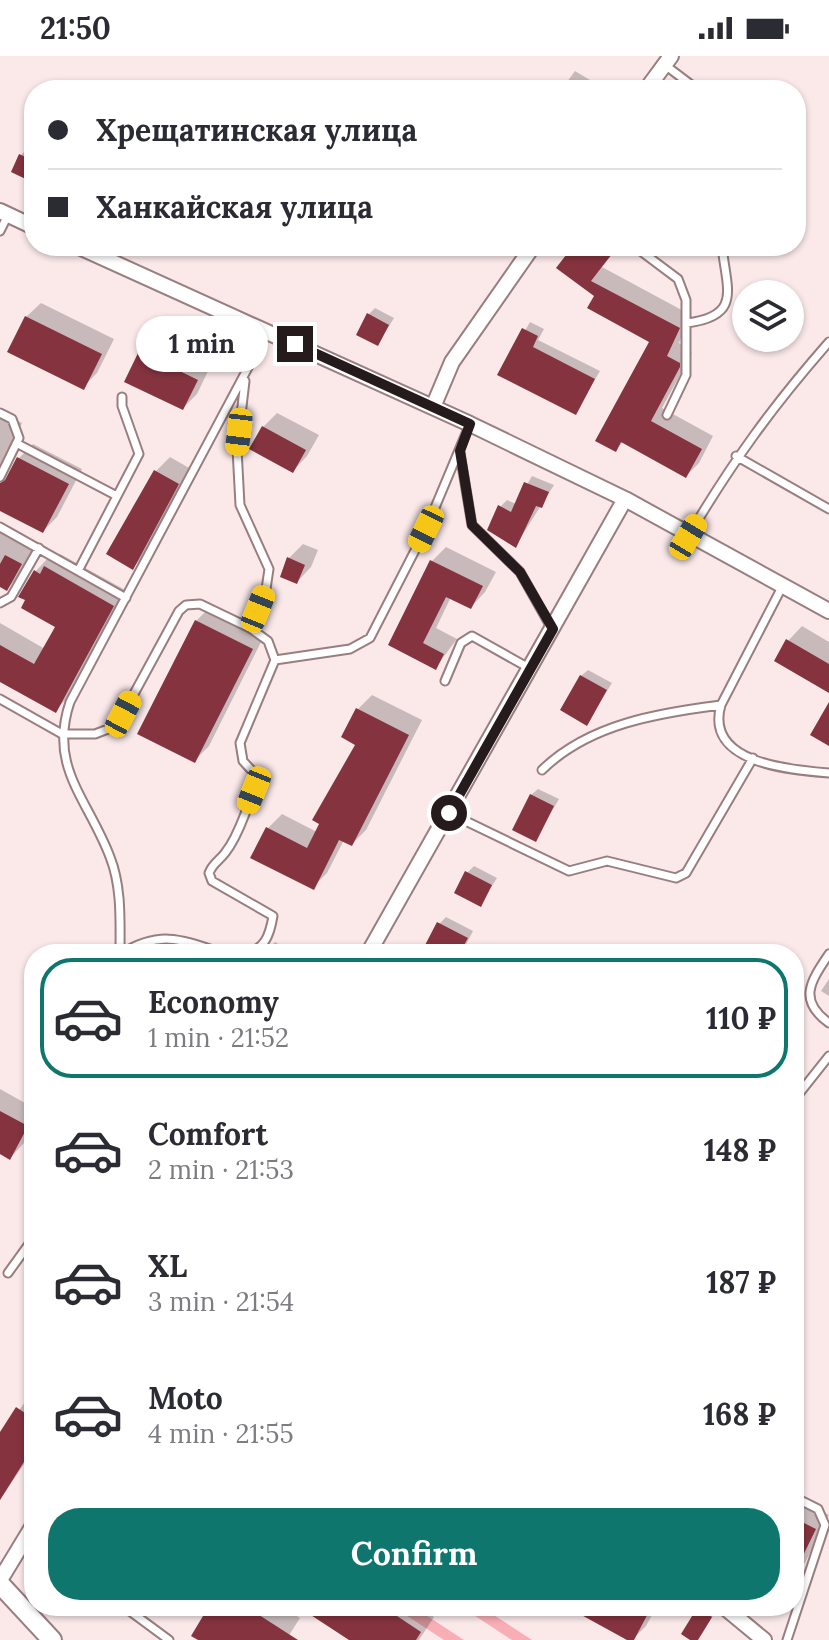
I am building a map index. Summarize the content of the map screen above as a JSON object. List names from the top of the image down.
{
  "page": {
    "status": "21:50",
    "banner": ["Хрещатинская улица", "Ханкайская улица"],
    "bubble": "1 min",
    "list": [
      {
        "name": "Economy",
        "note": "1 min · 21:52",
        "value": "110 ₽"
      },
      {
        "name": "Comfort",
        "note": "2 min · 21:53",
        "value": "148 ₽"
      },
      {
        "name": "XL",
        "note": "3 min · 21:54",
        "value": "187 ₽"
      },
      {
        "name": "Moto",
        "note": "4 min · 21:55",
        "value": "168 ₽"
      }
    ],
    "buttons": "Confirm"
  }
}
